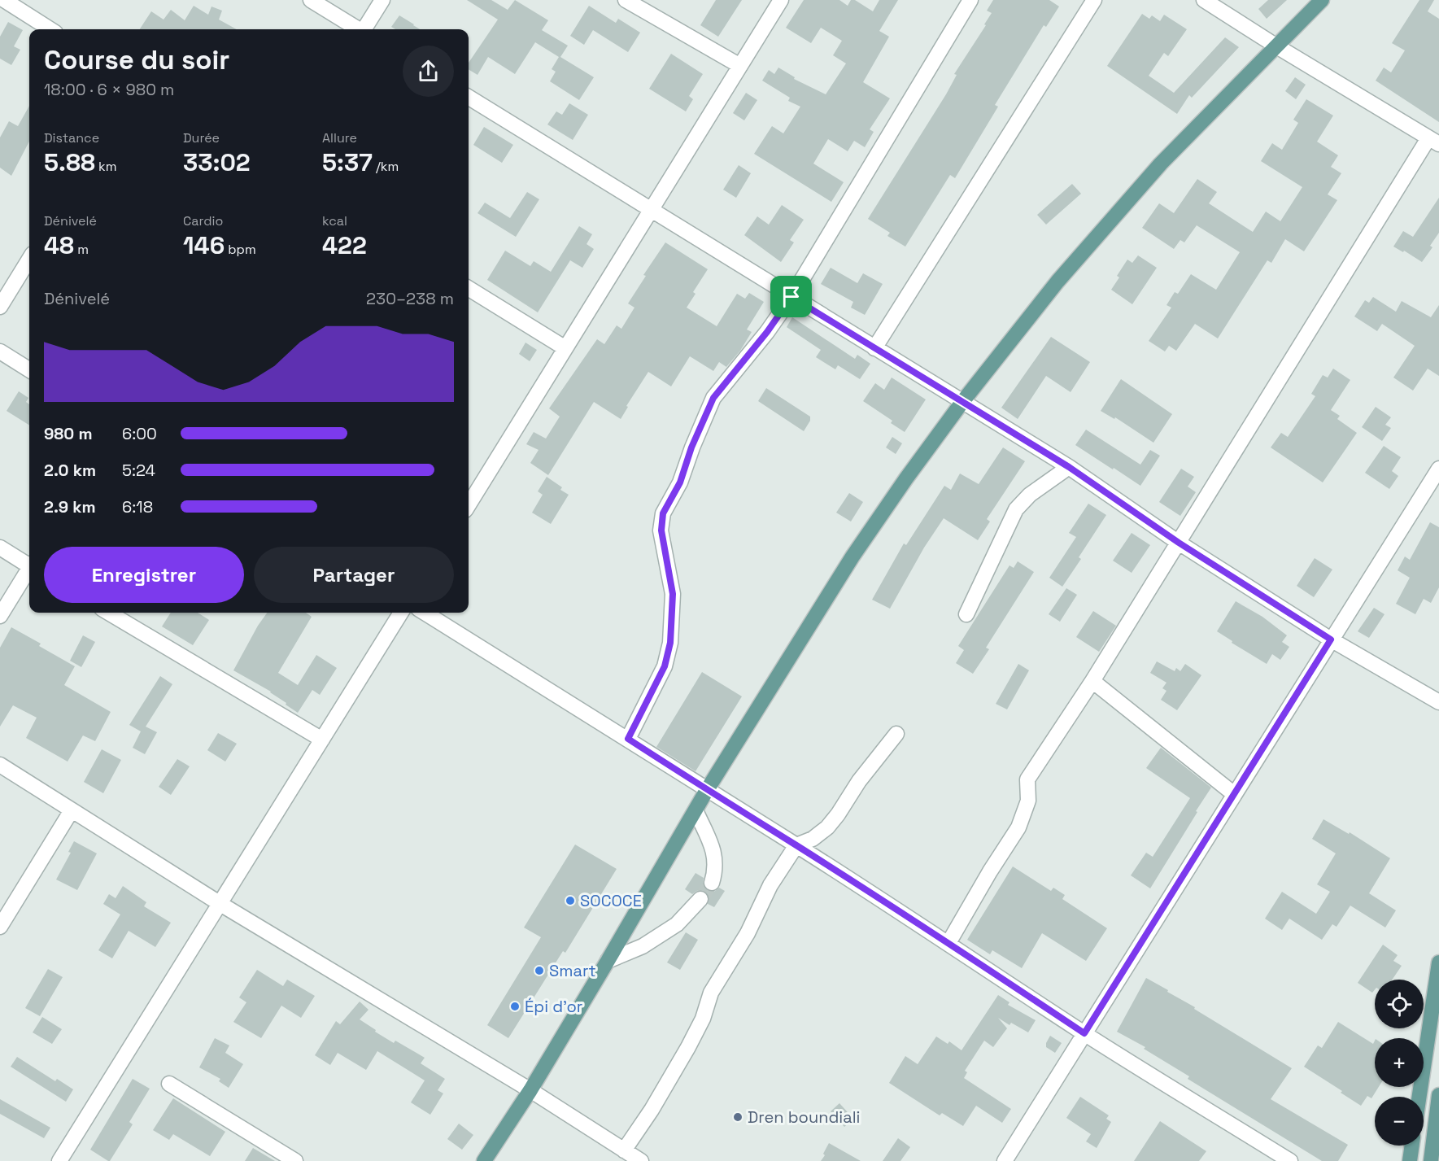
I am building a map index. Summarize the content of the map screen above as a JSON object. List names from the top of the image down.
{
  "places": [
    "SOCOCE",
    "Smart",
    "Épi d'or",
    "Dren boundiali"
  ],
  "page": {
    "heading": ["Course du soir", "18:00 · 6 × 980 m"],
    "stats": [
      ["Distance", "5.88 km"],
      ["Durée", "33:02"],
      ["Allure", "5:37 /km"],
      ["Dénivelé", "48 m"],
      ["Cardio", "146 bpm"],
      ["kcal", "422"]
    ],
    "chart": ["Dénivelé", "230–238 m"],
    "list": [
      {
        "name": "980 m",
        "note": "6:00"
      },
      {
        "name": "2.0 km",
        "note": "5:24"
      },
      {
        "name": "2.9 km",
        "note": "6:18"
      }
    ],
    "buttons": ["Enregistrer", "Partager"],
    "map_buttons": ["+", "−"]
  }
}
